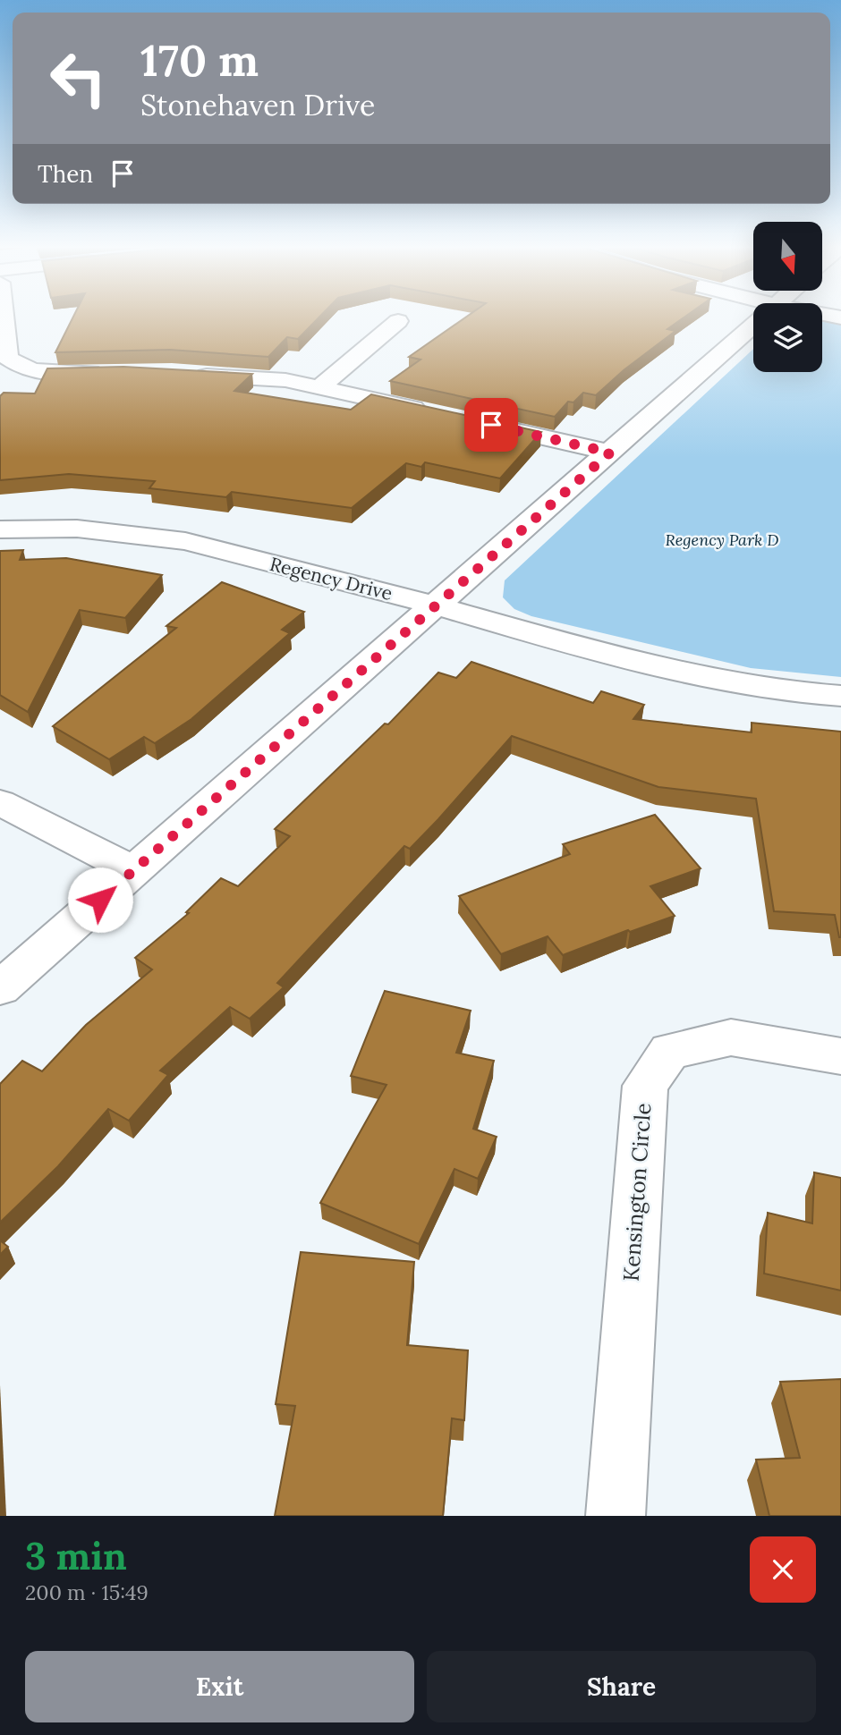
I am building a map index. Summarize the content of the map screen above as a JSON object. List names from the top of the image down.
{
  "streets": {
    "street": ["Regency Drive", "Kensington Circle"]
  },
  "parks": ["Regency Park D"],
  "north": "bottom",
  "page": {
    "turn": ["170 m", "Stonehaven Drive"],
    "then": "Then",
    "heading": ["3 min", "200 m · 15:49"],
    "buttons": ["Exit", "Share"]
  }
}
